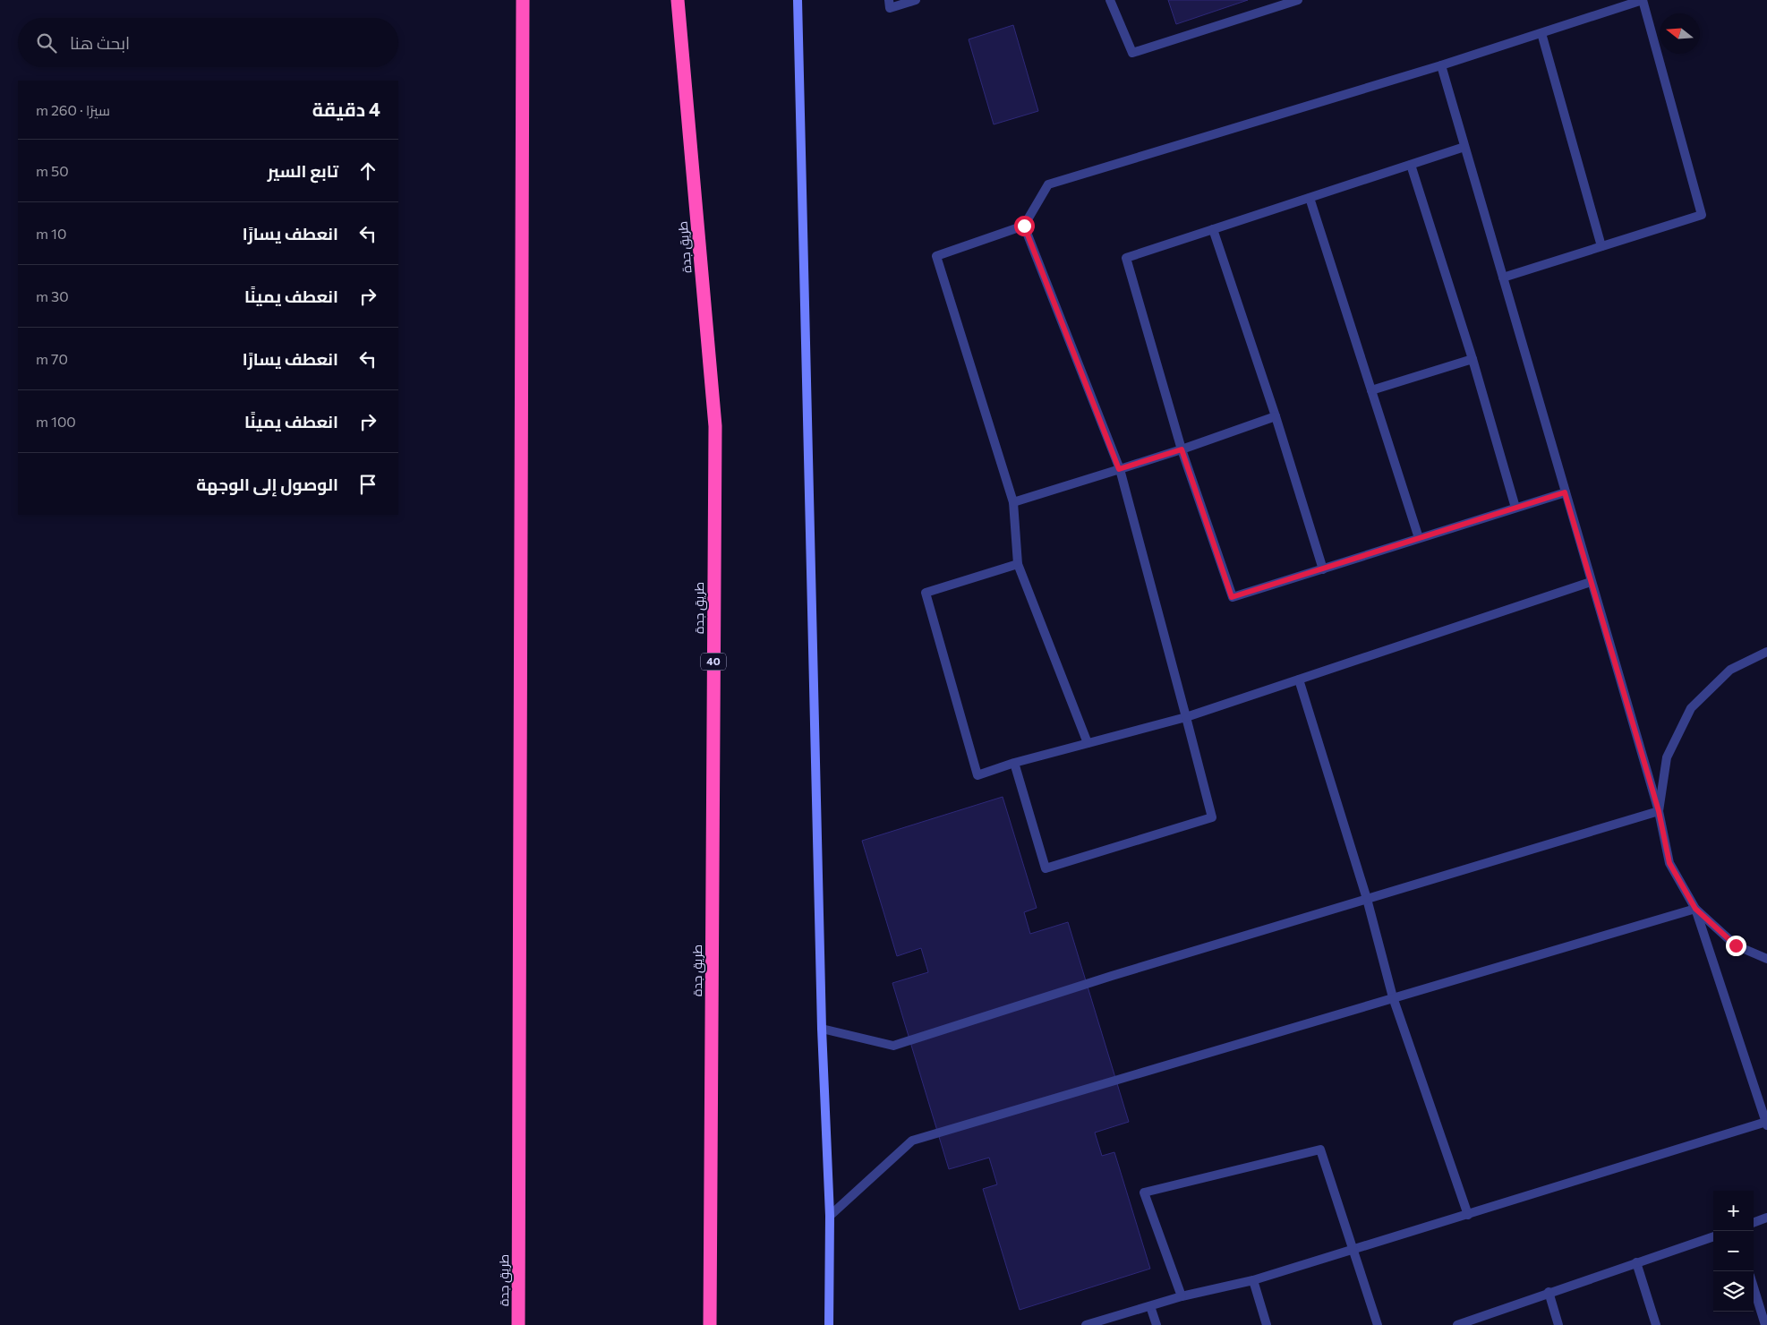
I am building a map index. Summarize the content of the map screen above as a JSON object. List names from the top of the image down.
{
  "streets": {
    "highway": ["طريق جدة", "40"]
  },
  "north": "left",
  "page": {
    "search": "ابحث هنا",
    "heading": ["4 دقيقة", "سيرًا · 260 m"],
    "list": [
      ["تابع السير", "50 m"],
      ["انعطف يسارًا", "10 m"],
      ["انعطف يمينًا", "30 m"],
      ["انعطف يسارًا", "70 m"],
      ["انعطف يمينًا", "100 m"],
      "الوصول إلى الوجهة"
    ],
    "map_buttons": ["+", "−"]
  }
}
